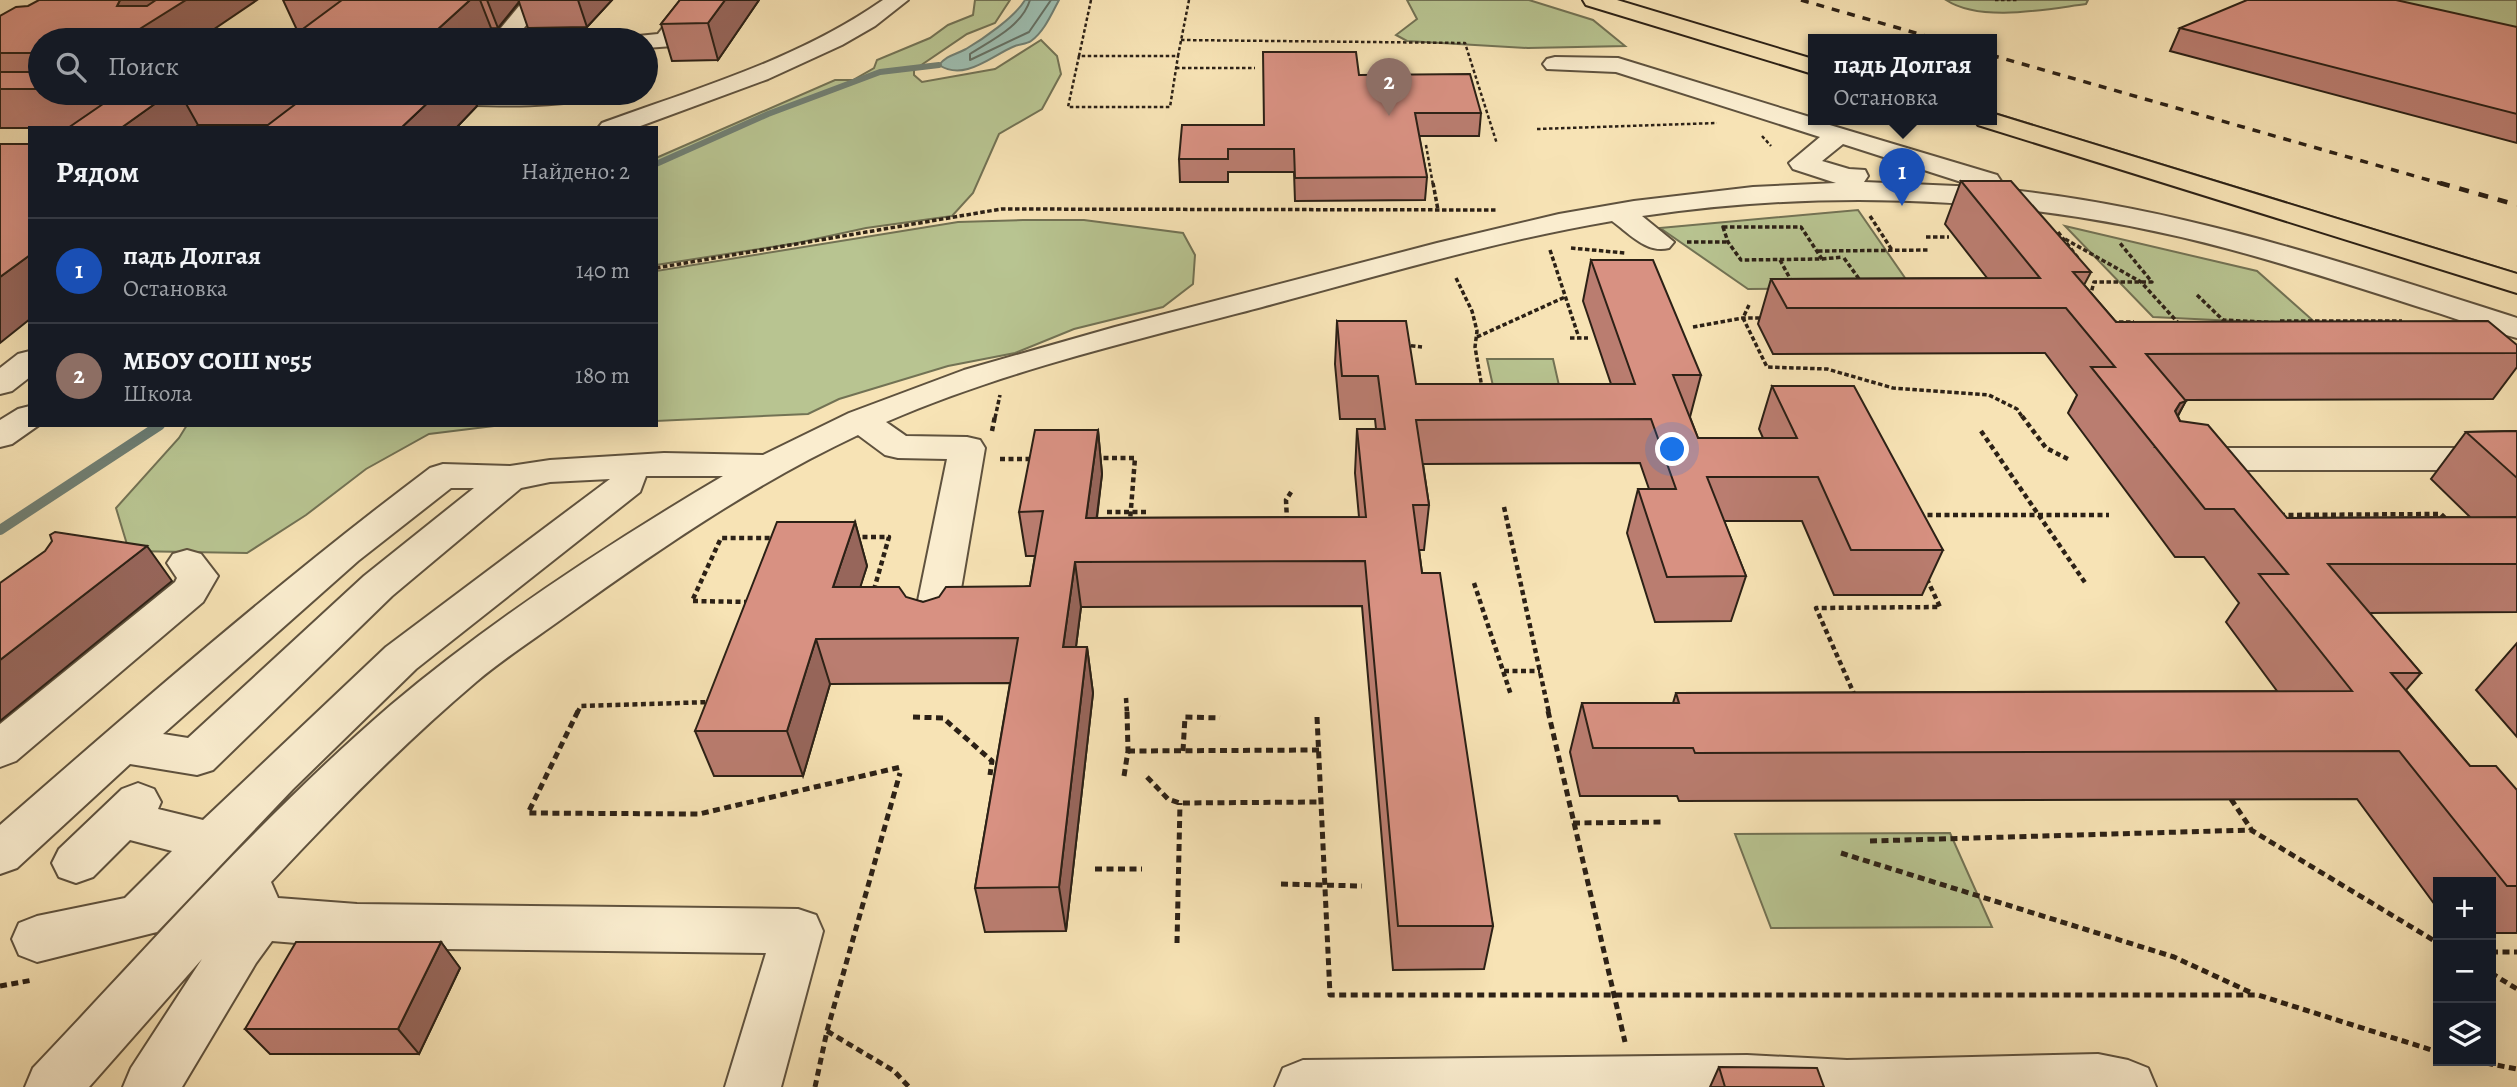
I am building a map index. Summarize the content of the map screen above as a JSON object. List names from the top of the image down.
{
  "page": {
    "search": "Поиск",
    "popup": ["падь Долгая", "Остановка"],
    "pins": ["2", "1"],
    "heading": ["Рядом", "Найдено: 2"],
    "list": [
      {
        "mark": "1",
        "name": "падь Долгая",
        "note": "Остановка",
        "value": "140 m"
      },
      {
        "mark": "2",
        "name": "МБОУ СОШ №55",
        "note": "Школа",
        "value": "180 m"
      }
    ],
    "map_buttons": ["+", "−"]
  }
}
